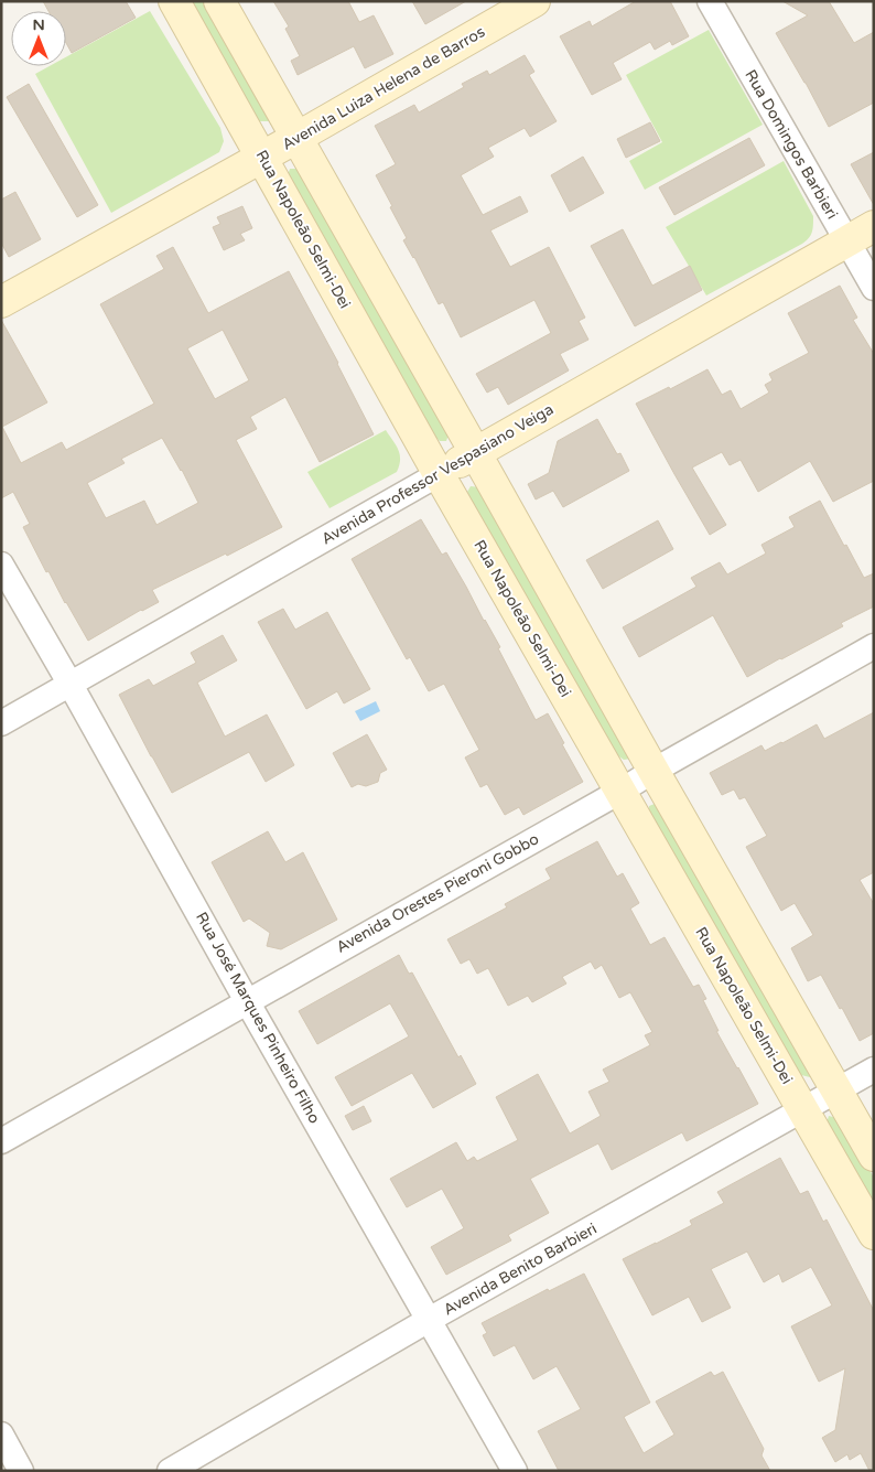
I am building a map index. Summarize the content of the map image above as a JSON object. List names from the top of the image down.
{
  "streets": {
    "main road": ["Avenida Luiza Helena de Barros", "Rua Napoleão Selmi-Dei", "Avenida Professor Vespasiano Veiga"],
    "street": [
      "Rua Domingos Barbieri",
      "Avenida Orestes Pieroni Gobbo",
      "Rua José Marques Pinheiro Filho",
      "Avenida Benito Barbieri"
    ]
  },
  "crossings": [
    ["Avenida Luiza Helena de Barros", "Rua Napoleão Selmi-Dei"],
    ["Rua Domingos Barbieri", "Avenida Professor Vespasiano Veiga"],
    ["Rua Napoleão Selmi-Dei", "Avenida Professor Vespasiano Veiga"],
    ["Rua Napoleão Selmi-Dei", "Avenida Orestes Pieroni Gobbo"],
    ["Rua Napoleão Selmi-Dei", "Avenida Benito Barbieri"],
    ["Avenida Professor Vespasiano Veiga", "Rua José Marques Pinheiro Filho"],
    ["Avenida Orestes Pieroni Gobbo", "Rua José Marques Pinheiro Filho"],
    ["Rua José Marques Pinheiro Filho", "Avenida Benito Barbieri"]
  ],
  "north": "top"
}
